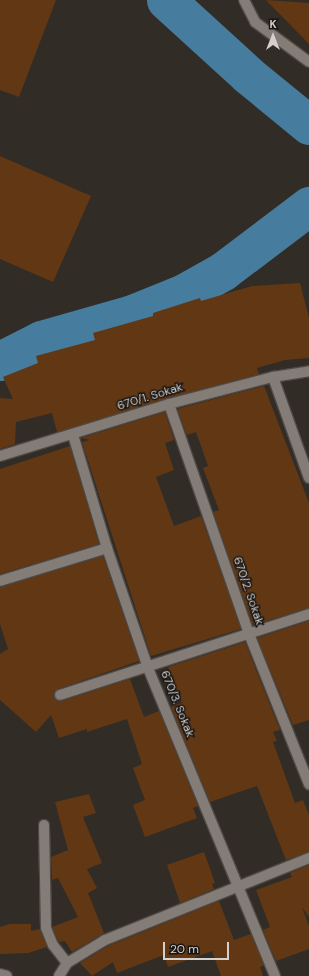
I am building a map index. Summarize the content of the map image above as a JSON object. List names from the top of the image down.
{
  "streets": {
    "street": ["670/1. Sokak", "670/2. Sokak", "670/3. Sokak"]
  },
  "crossings": [
    ["670/1. Sokak", "670/2. Sokak"],
    ["670/1. Sokak", "670/3. Sokak"]
  ],
  "scale_bar": "20 m",
  "north": "top"
}
